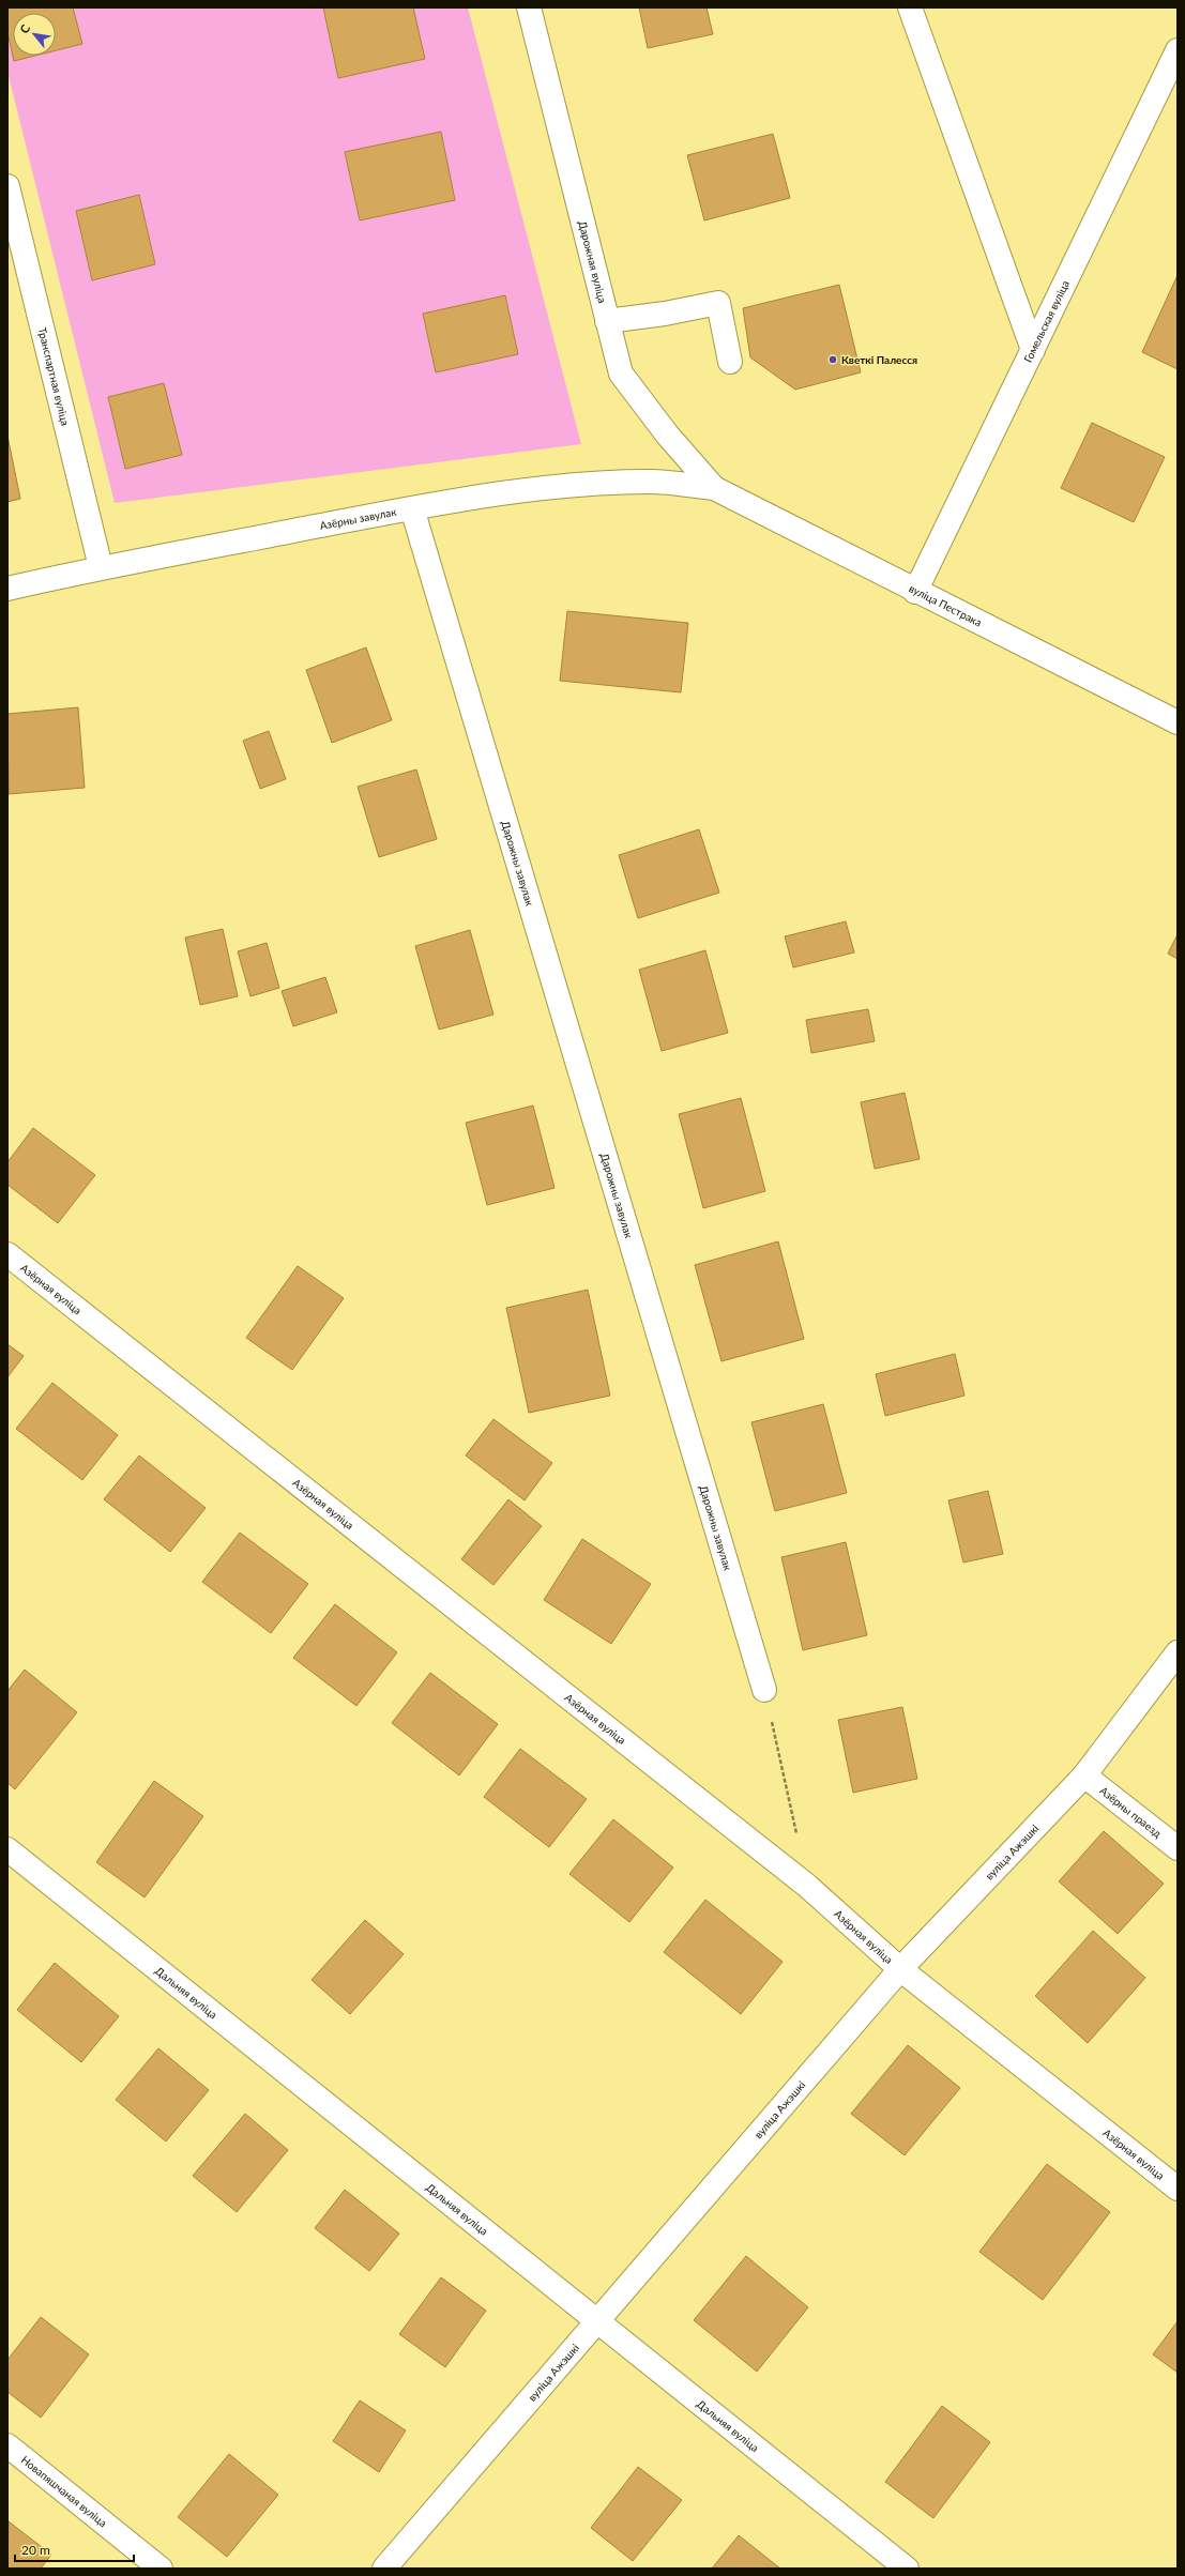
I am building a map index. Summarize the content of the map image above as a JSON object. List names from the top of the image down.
{
  "streets": {
    "street": [
      "Дарожная вуліца",
      "Гомельская вуліца",
      "Транспартная вуліца",
      "Азёрны завулак",
      "вуліца Пестрака",
      "Дарожны завулак",
      "Азёрная вуліца",
      "Азёрны праезд",
      "вуліца Ажэшкі",
      "Дальняя вуліца",
      "Новапяшчаная вуліца"
    ]
  },
  "crossings": [
    ["Дарожная вуліца", "Азёрны завулак"],
    ["Дарожная вуліца", "вуліца Пестрака"],
    ["Гомельская вуліца", "вуліца Пестрака"],
    ["Транспартная вуліца", "Азёрны завулак"],
    ["Азёрны завулак", "вуліца Пестрака"],
    ["Азёрны завулак", "Дарожны завулак"],
    ["Азёрная вуліца", "вуліца Ажэшкі"],
    ["Азёрны праезд", "вуліца Ажэшкі"],
    ["вуліца Ажэшкі", "Дальняя вуліца"]
  ],
  "places": ["Кветкі Палесся"],
  "scale_bar": "20 m",
  "north": "top left"
}
